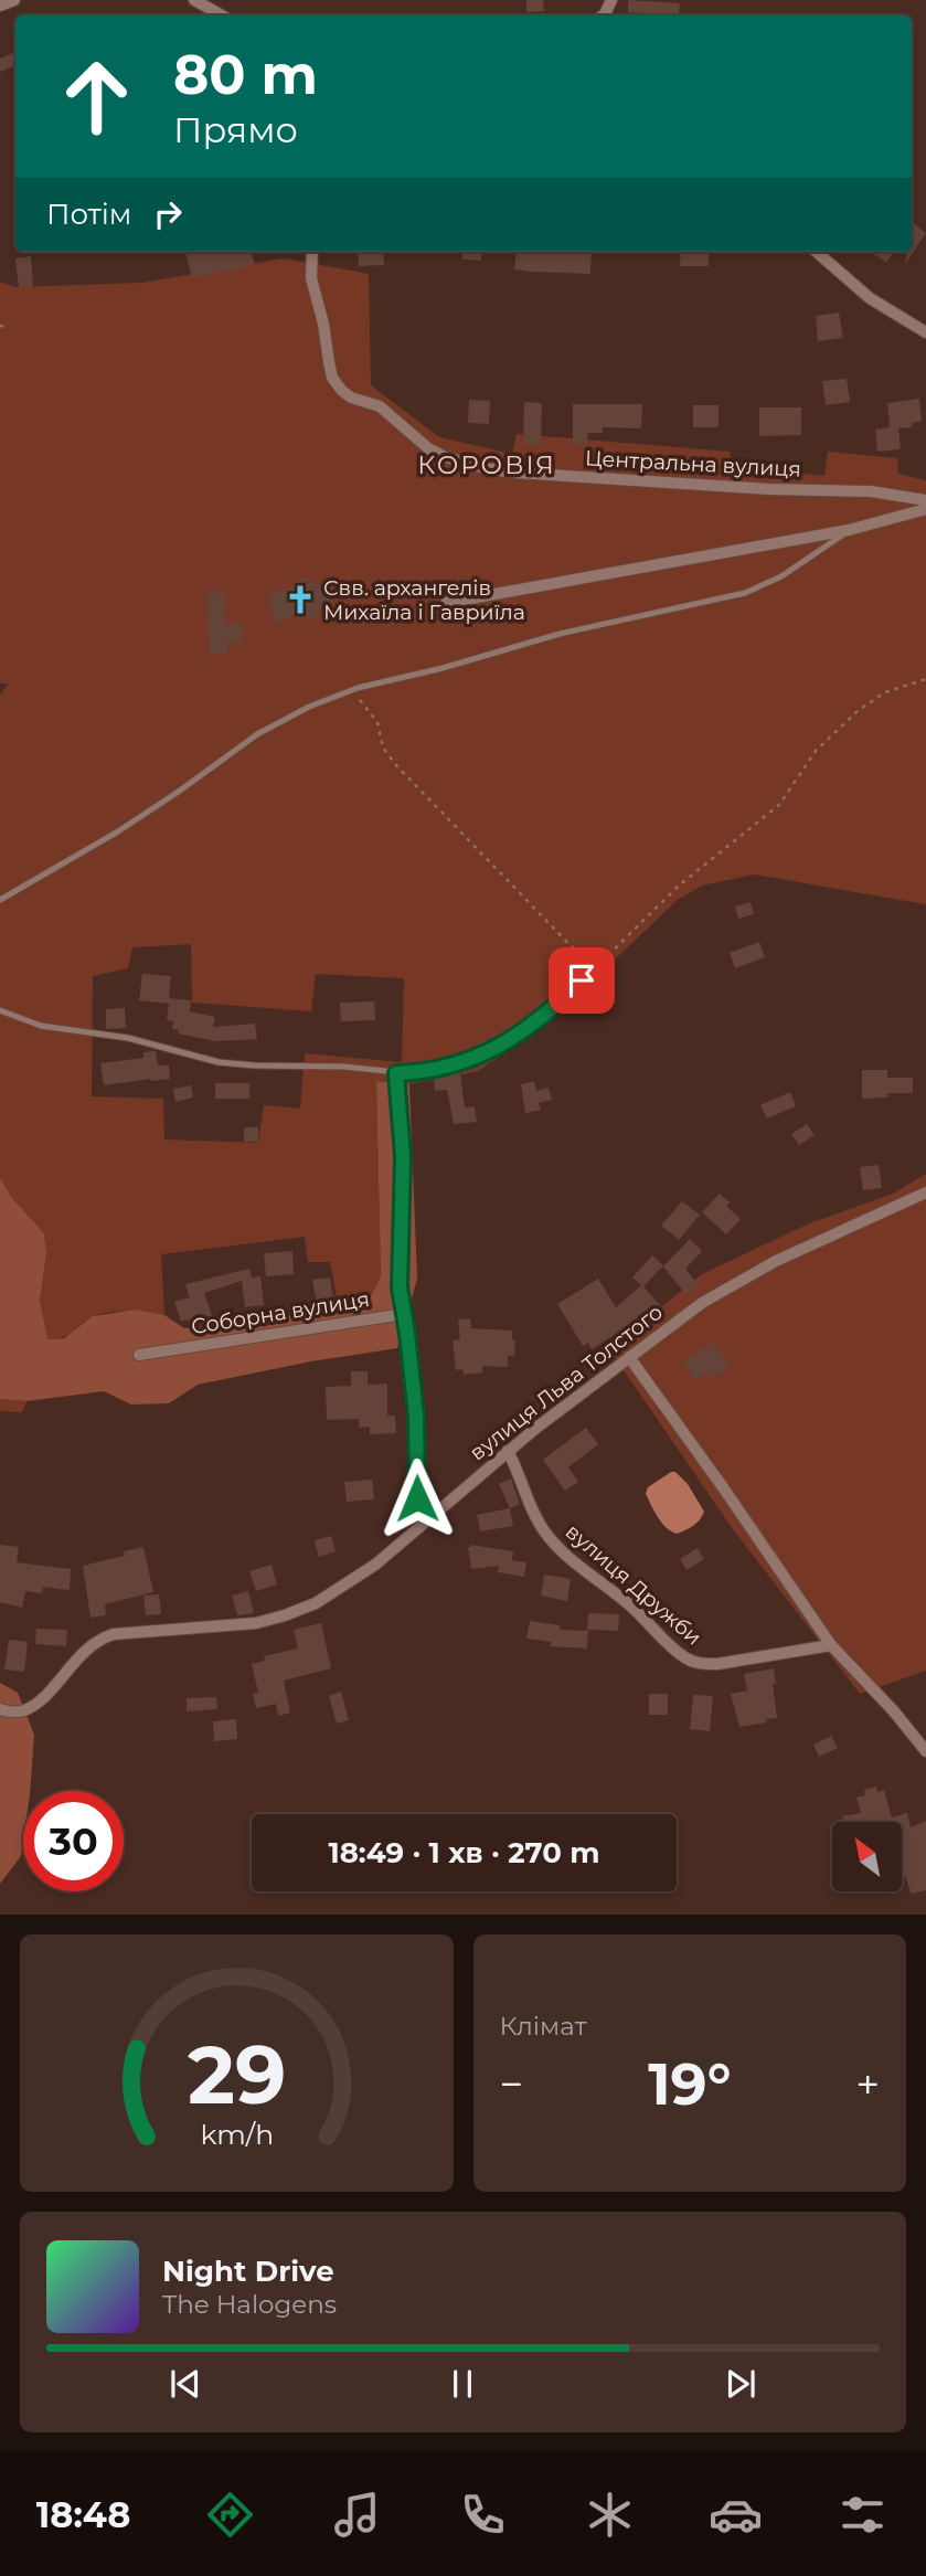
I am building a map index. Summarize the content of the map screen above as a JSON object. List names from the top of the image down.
{
  "streets": {
    "street": [
      "Центральна вулиця",
      "Соборна вулиця",
      "вулиця Льва Толстого",
      "вулиця Дружби"
    ]
  },
  "crossings": [
    ["вулиця Льва Толстого", "вулиця Дружби"]
  ],
  "districts": ["КОРОВІЯ"],
  "places": {
    "church": ["Свв. архангелів Михаїла і Гавриїла"]
  },
  "north": "top left",
  "page": {
    "turn": ["80 m", "Прямо"],
    "then": "Потім",
    "limit": "30",
    "trip": "18:49 · 1 хв · 270 m",
    "tile": "Клімат",
    "heat": ["−", "19°", "+"],
    "song": ["Night Drive", "The Halogens"],
    "tabs": "18:48",
    "gauge": ["29", "km/h"]
  }
}
